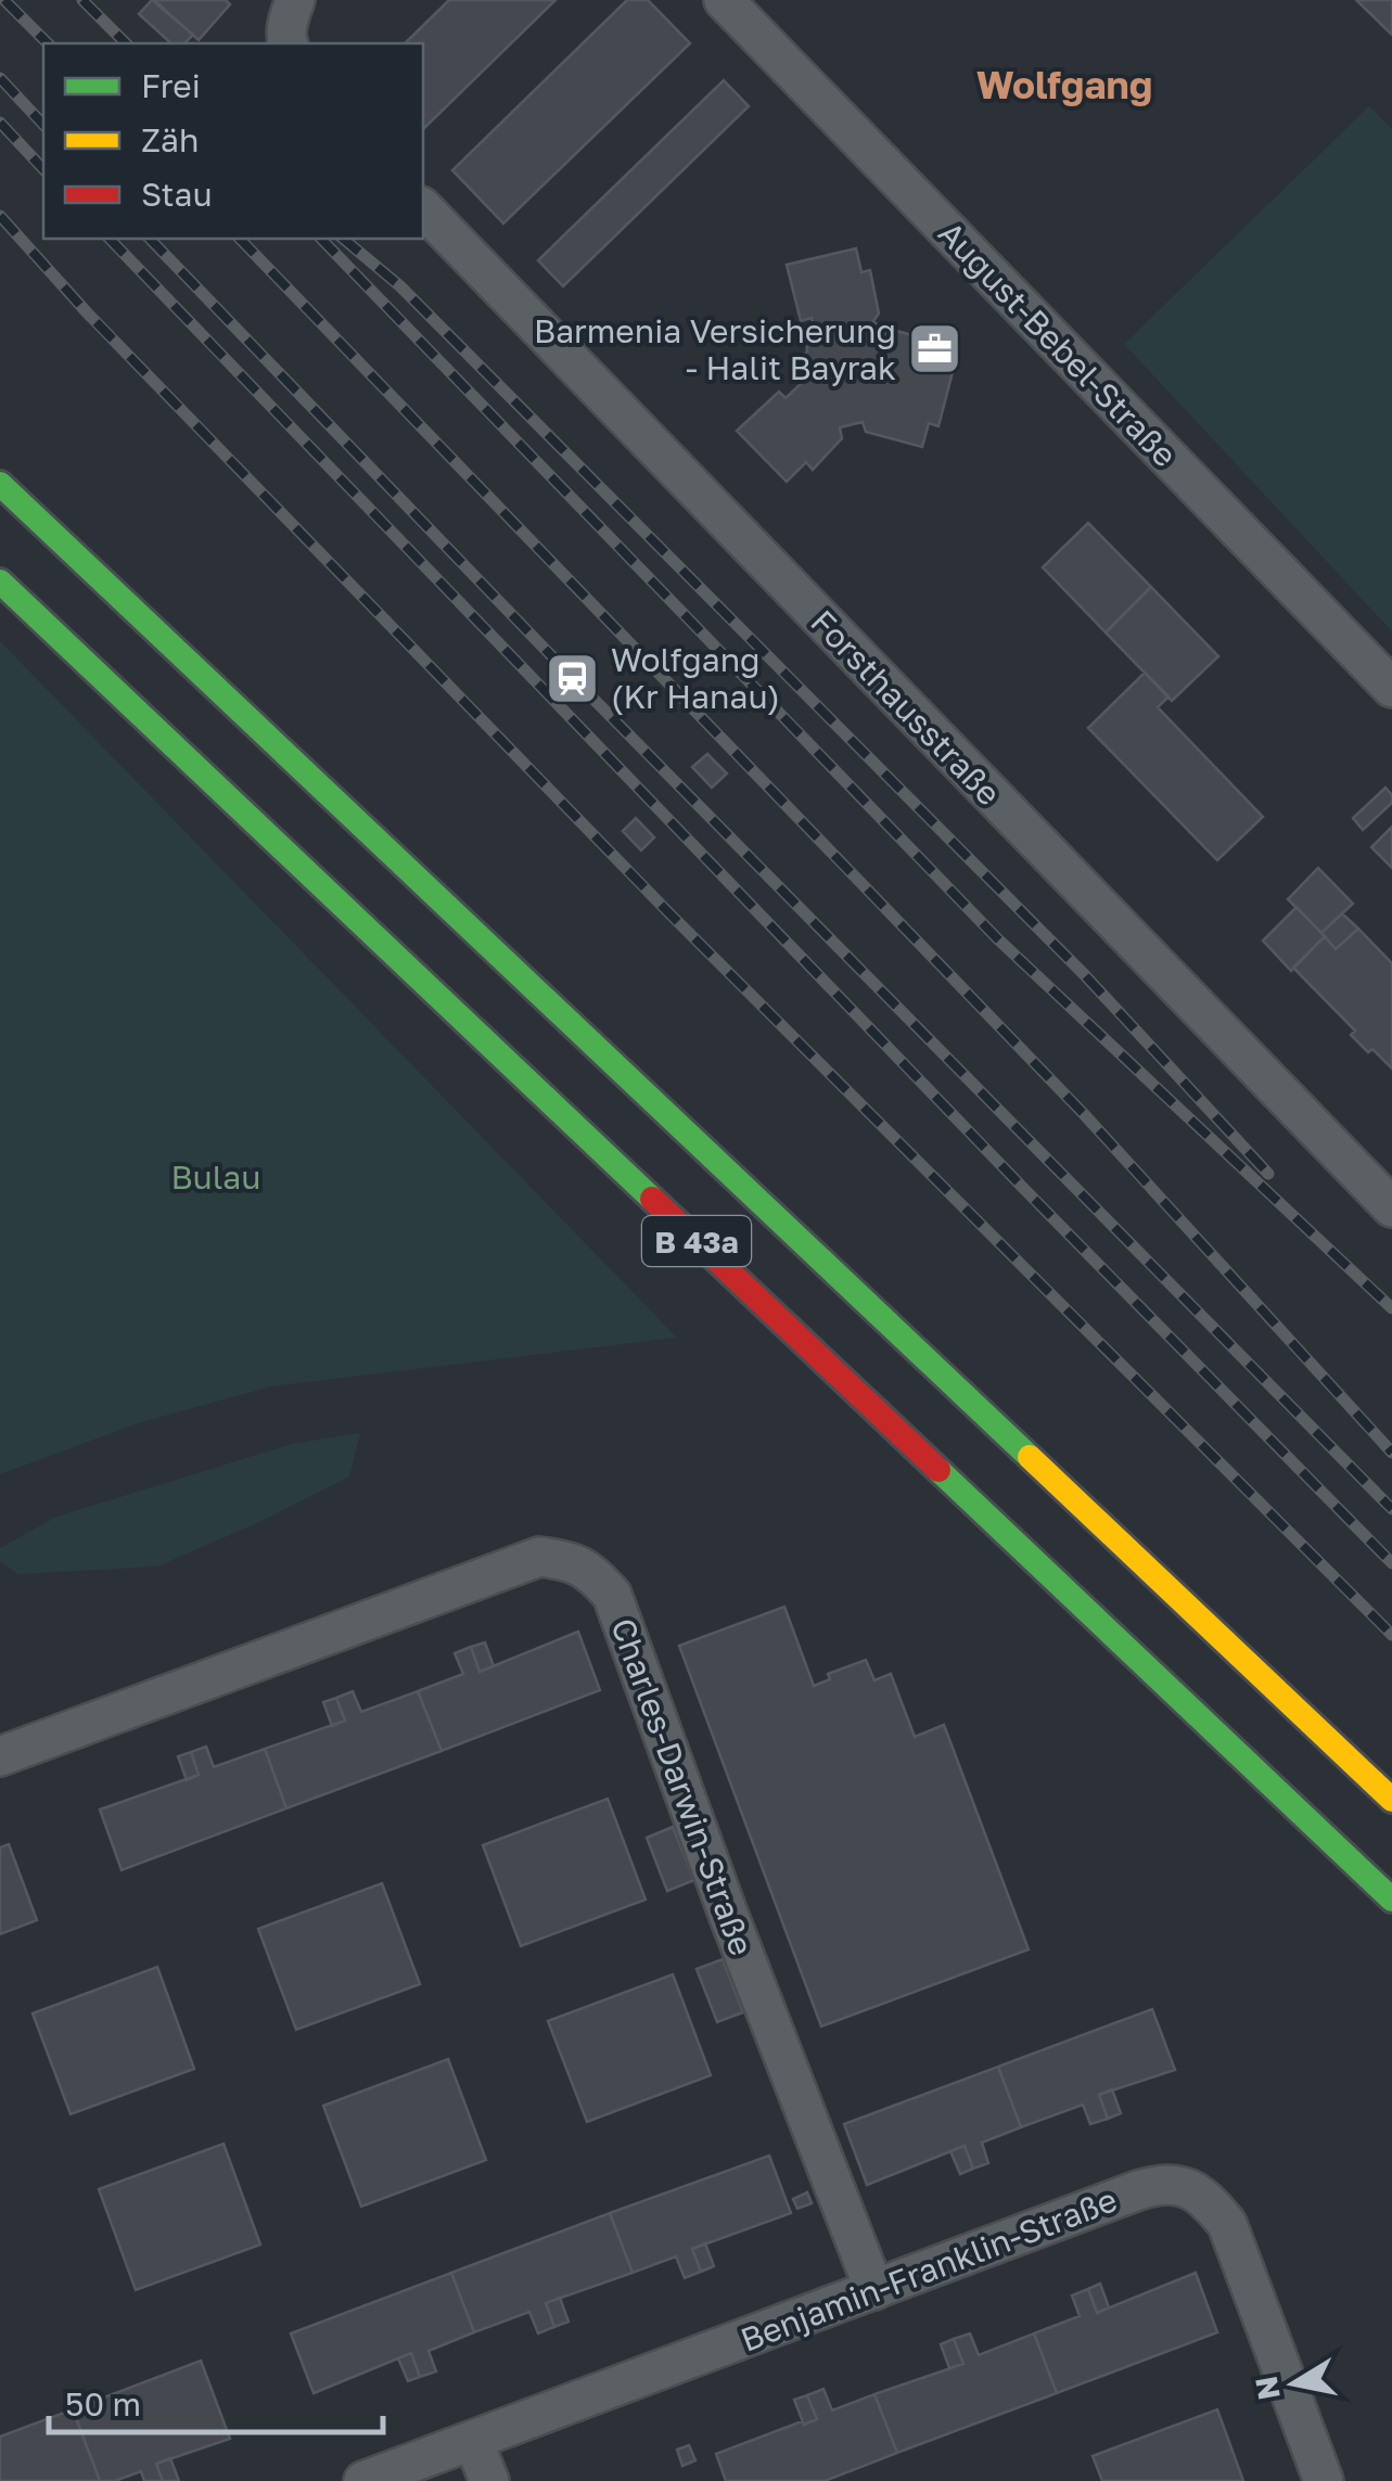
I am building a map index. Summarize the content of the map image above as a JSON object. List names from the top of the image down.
{
  "streets": {
    "highway": ["B 43a"],
    "street": [
      "August-Bebel-Straße",
      "Forsthausstraße",
      "Charles-Darwin-Straße",
      "Benjamin-Franklin-Straße"
    ]
  },
  "crossings": [
    ["Charles-Darwin-Straße", "Benjamin-Franklin-Straße"]
  ],
  "districts": ["Wolfgang"],
  "parks": ["Bulau"],
  "places": {
    "office": ["Barmenia Versicherung - Halit Bayrak"],
    "station": ["Wolfgang (Kr Hanau)"]
  },
  "legend": ["Frei", "Zäh", "Stau"],
  "scale_bar": "50 m",
  "north": "left"
}
